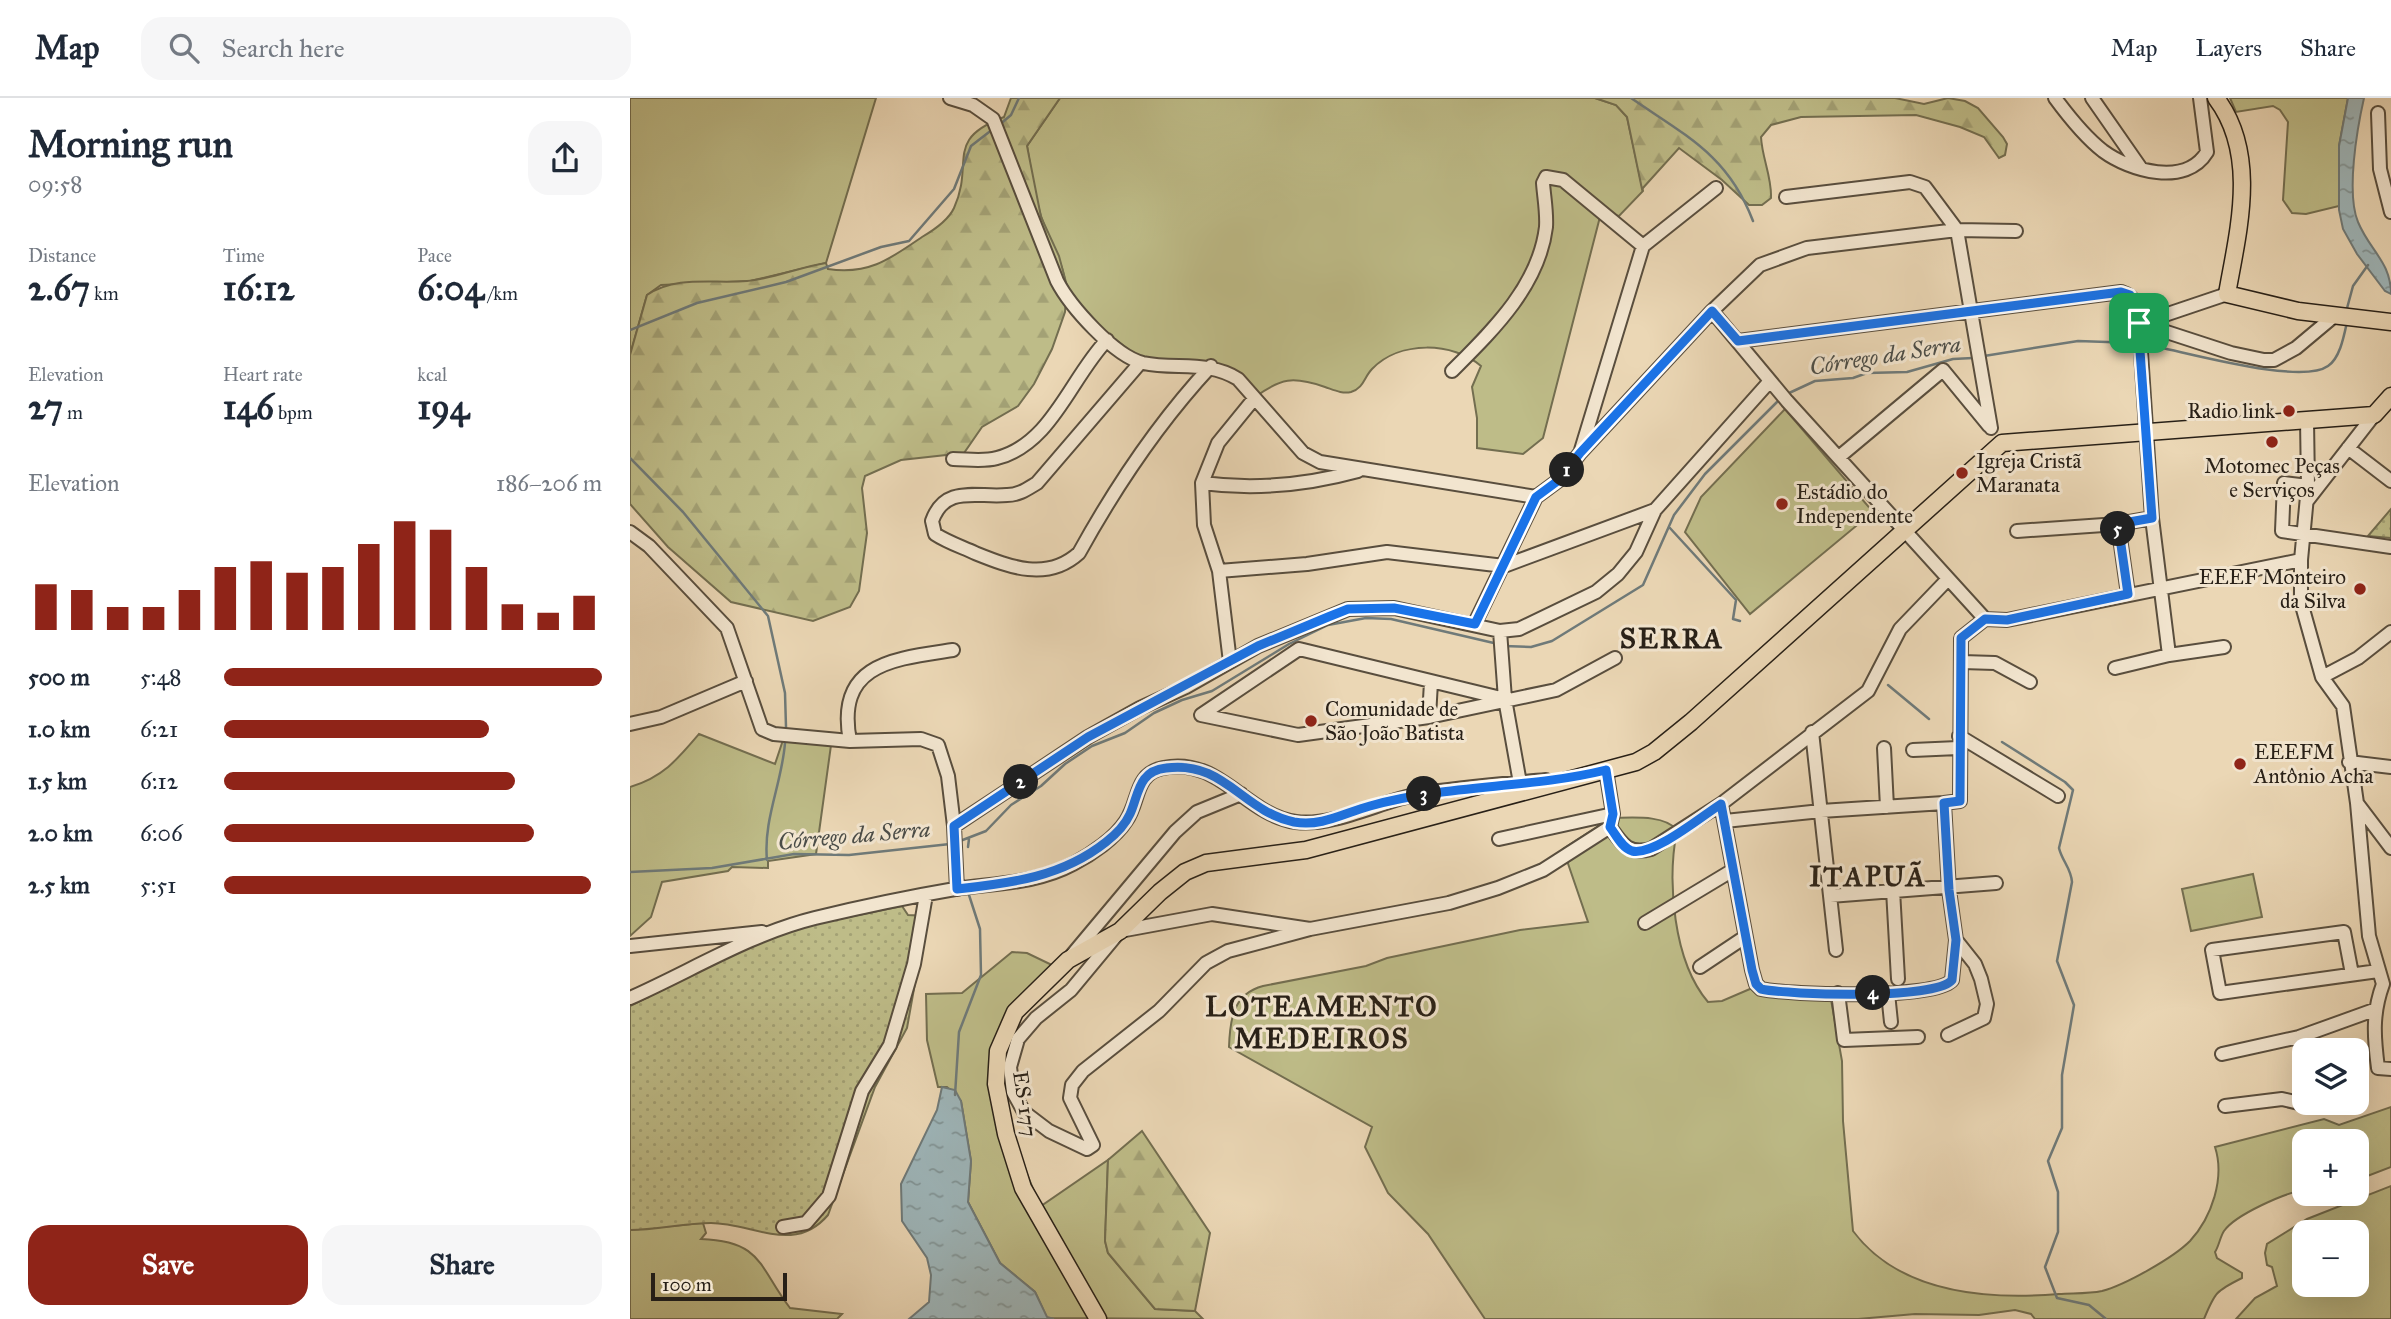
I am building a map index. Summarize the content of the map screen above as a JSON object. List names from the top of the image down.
{
  "streets": {
    "main road": ["ES-177"]
  },
  "districts": ["SERRA", "ITAPUÃ", "LOTEAMENTO MEDEIROS"],
  "water": ["Córrego da Serra"],
  "places": [
    "Radio link",
    "Motomec Peças e Serviços",
    "Igreja Cristã Maranata",
    "Estádio do Independente",
    "EEEF Monteiro da Silva",
    "Comunidade de São João Batista",
    "EEEFM Antônio Acha"
  ],
  "scale_bar": "100 m",
  "page": {
    "header": "Map",
    "search": "Search here",
    "nav": ["Map", "Layers", "Share"],
    "heading": ["Morning run", "09:58"],
    "stats": [
      ["Distance", "2.67 km"],
      ["Time", "16:12"],
      ["Pace", "6:04 /km"],
      ["Elevation", "27 m"],
      ["Heart rate", "146 bpm"],
      ["kcal", "194"]
    ],
    "pins": [
      "1",
      "5",
      "2",
      "3",
      "4"
    ],
    "chart": ["Elevation", "186–206 m"],
    "list": [
      {
        "name": "500 m",
        "note": "5:48"
      },
      {
        "name": "1.0 km",
        "note": "6:21"
      },
      {
        "name": "1.5 km",
        "note": "6:12"
      },
      {
        "name": "2.0 km",
        "note": "6:06"
      },
      {
        "name": "2.5 km",
        "note": "5:51"
      }
    ],
    "map_buttons": ["+", "−"],
    "buttons": ["Save", "Share"],
    "scale": "100 m"
  }
}
